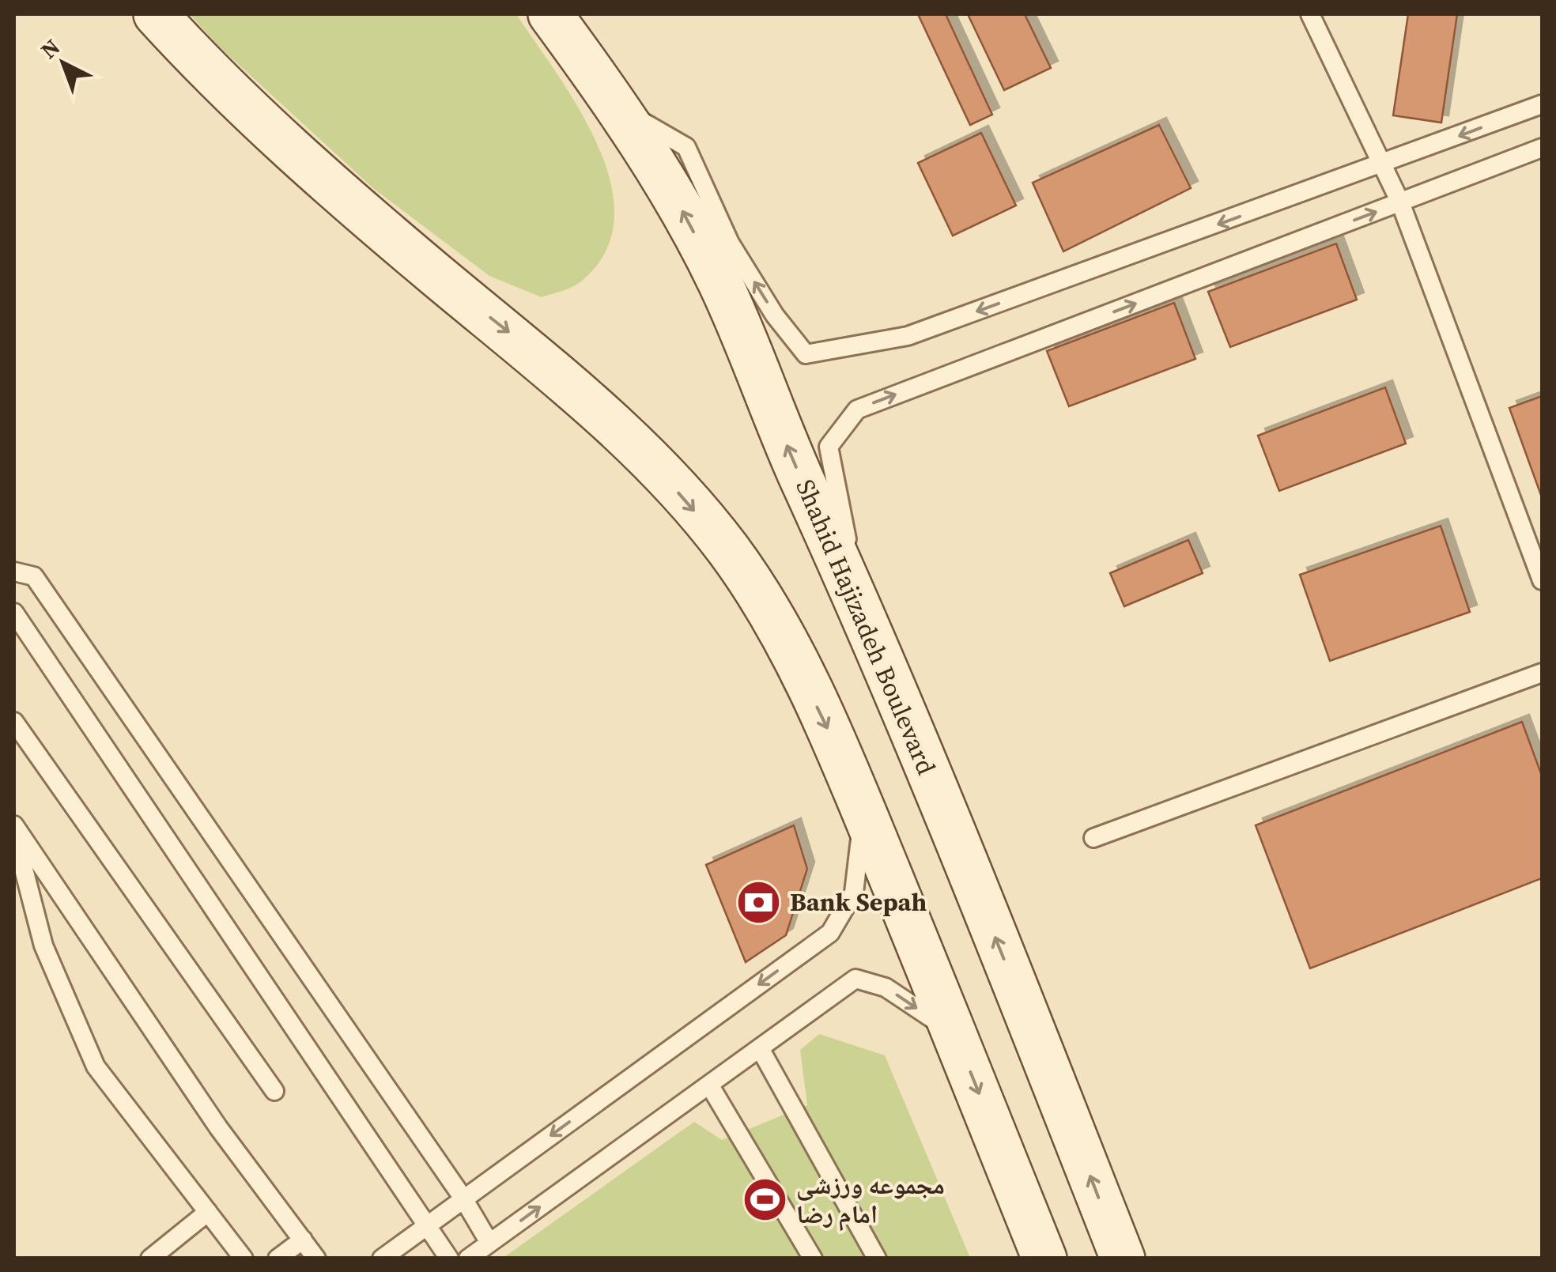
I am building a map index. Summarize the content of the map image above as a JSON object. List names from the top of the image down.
{
  "streets": {
    "main road": ["Shahid Hajizadeh Boulevard"]
  },
  "places": {
    "bank": ["Bank Sepah"],
    "sports": ["مجموعه ورزشی امام رضا"]
  },
  "north": "top left"
}
